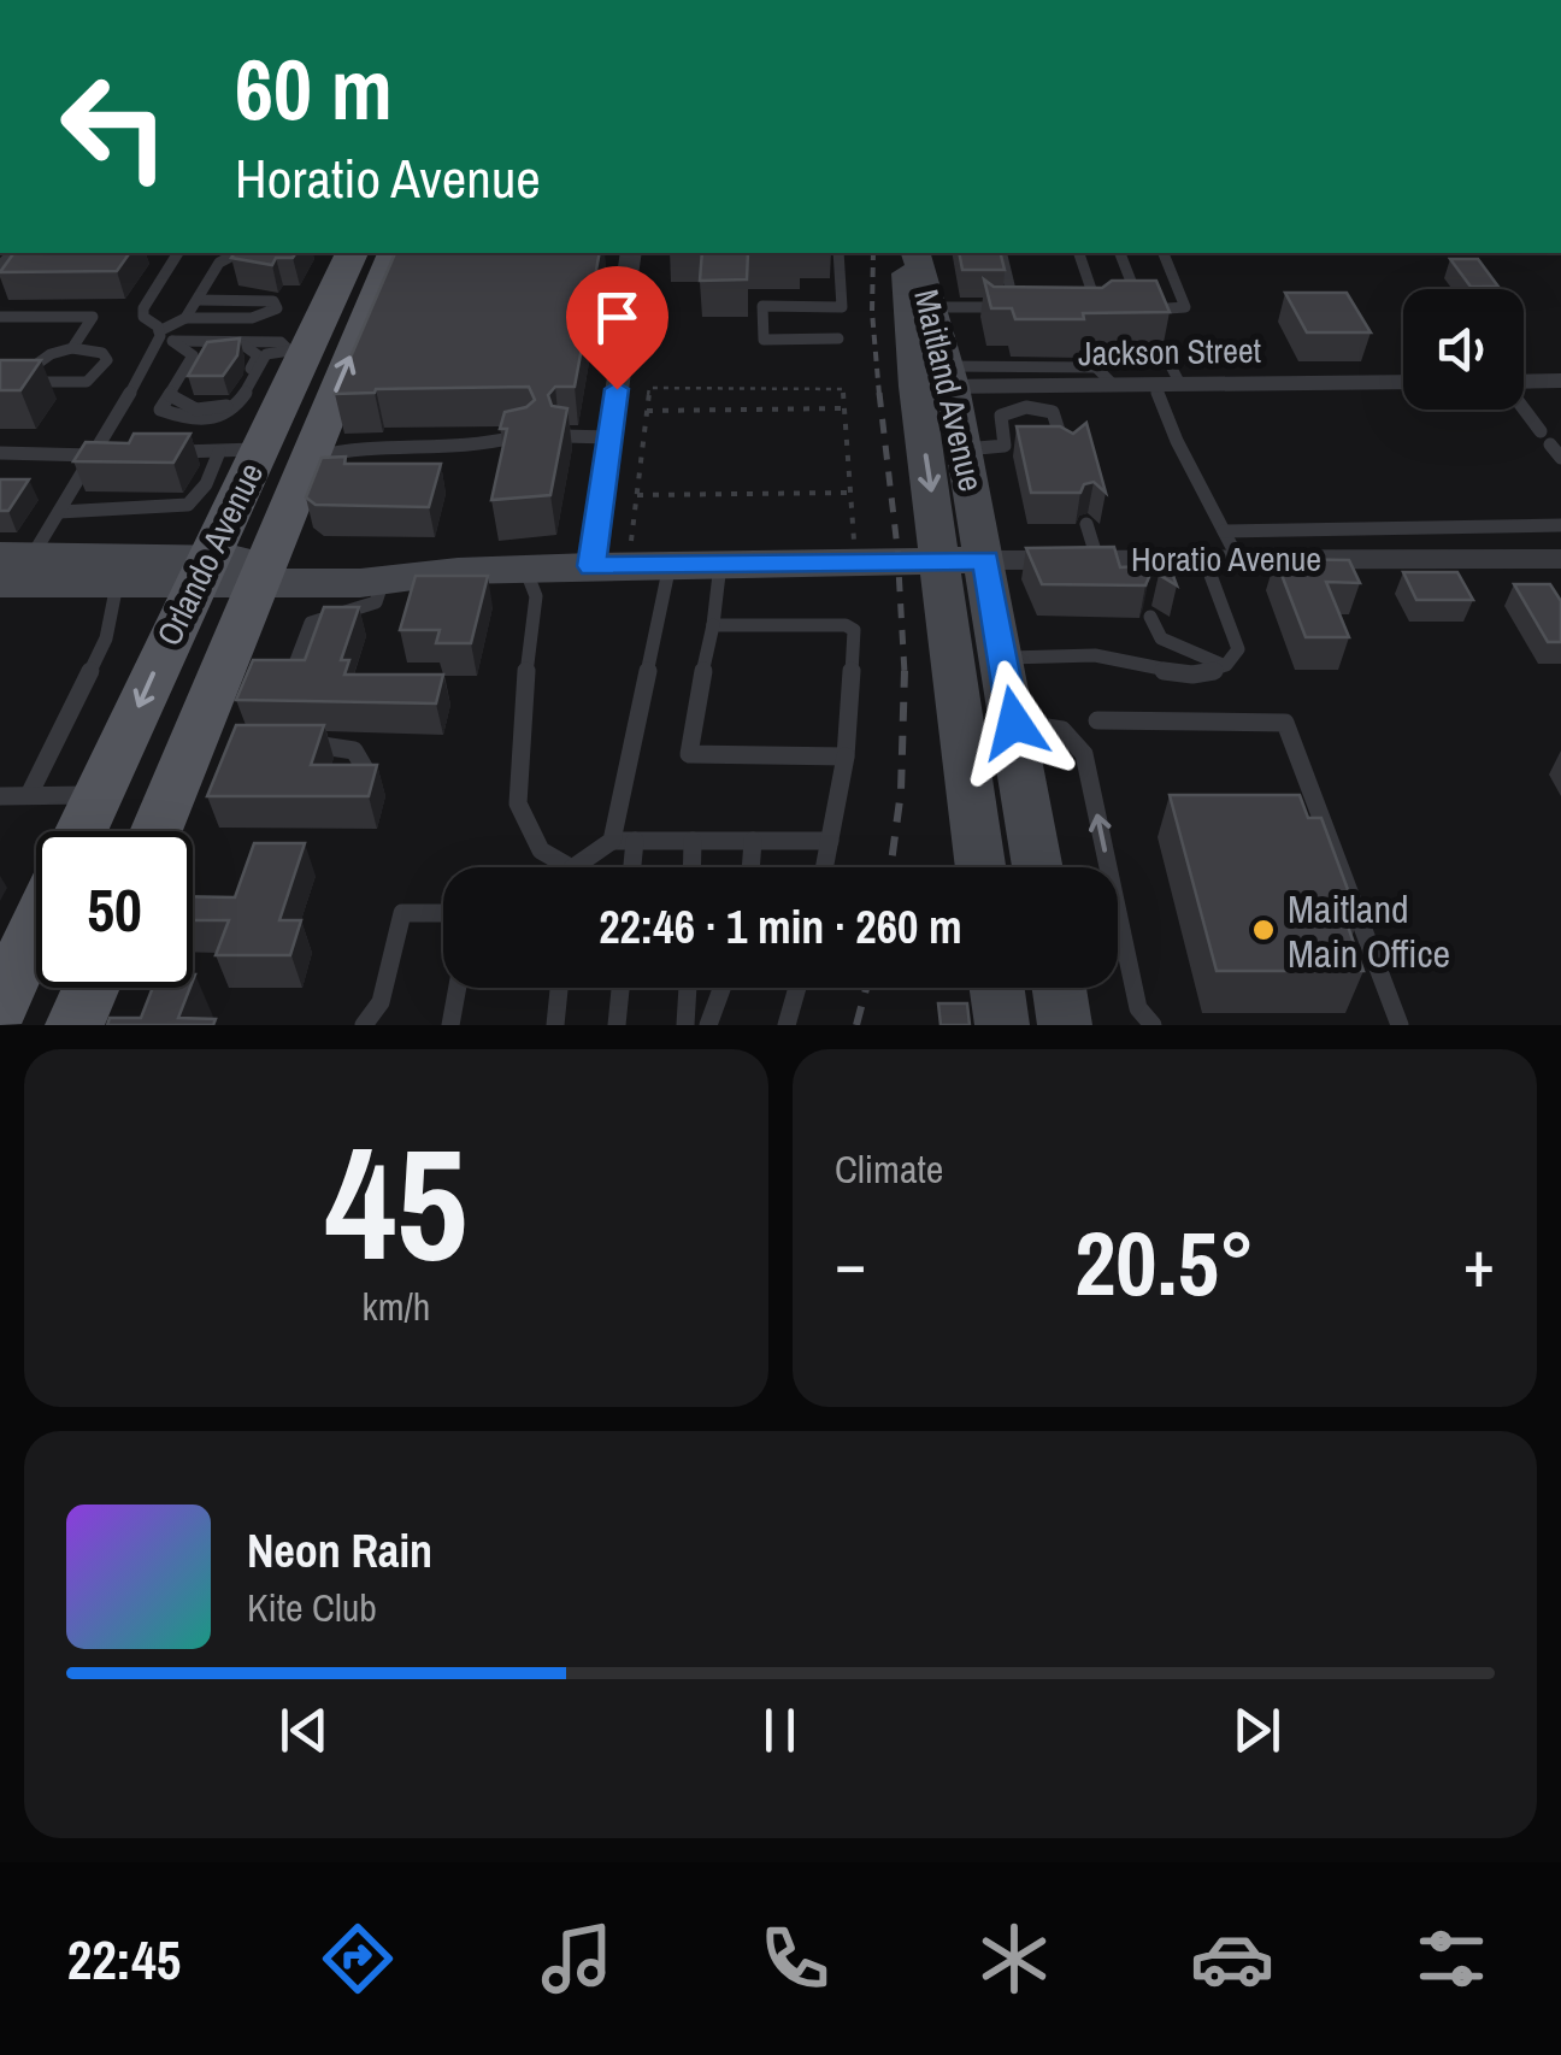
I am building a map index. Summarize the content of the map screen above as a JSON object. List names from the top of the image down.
{
  "streets": {
    "main road": ["Maitland Avenue", "Orlando Avenue", "Horatio Avenue"],
    "street": ["Jackson Street"]
  },
  "crossings": [
    ["Jackson Street", "Maitland Avenue"],
    ["Maitland Avenue", "Horatio Avenue"],
    ["Orlando Avenue", "Horatio Avenue"]
  ],
  "places": ["Maitland Main Office"],
  "page": {
    "turn": ["60 m", "Horatio Avenue"],
    "limit": "50",
    "trip": "22:46 · 1 min · 260 m",
    "tile": [
      ["45", "km/h"],
      "Climate"
    ],
    "heat": ["−", "20.5°", "+"],
    "song": ["Neon Rain", "Kite Club"],
    "tabs": "22:45"
  }
}
